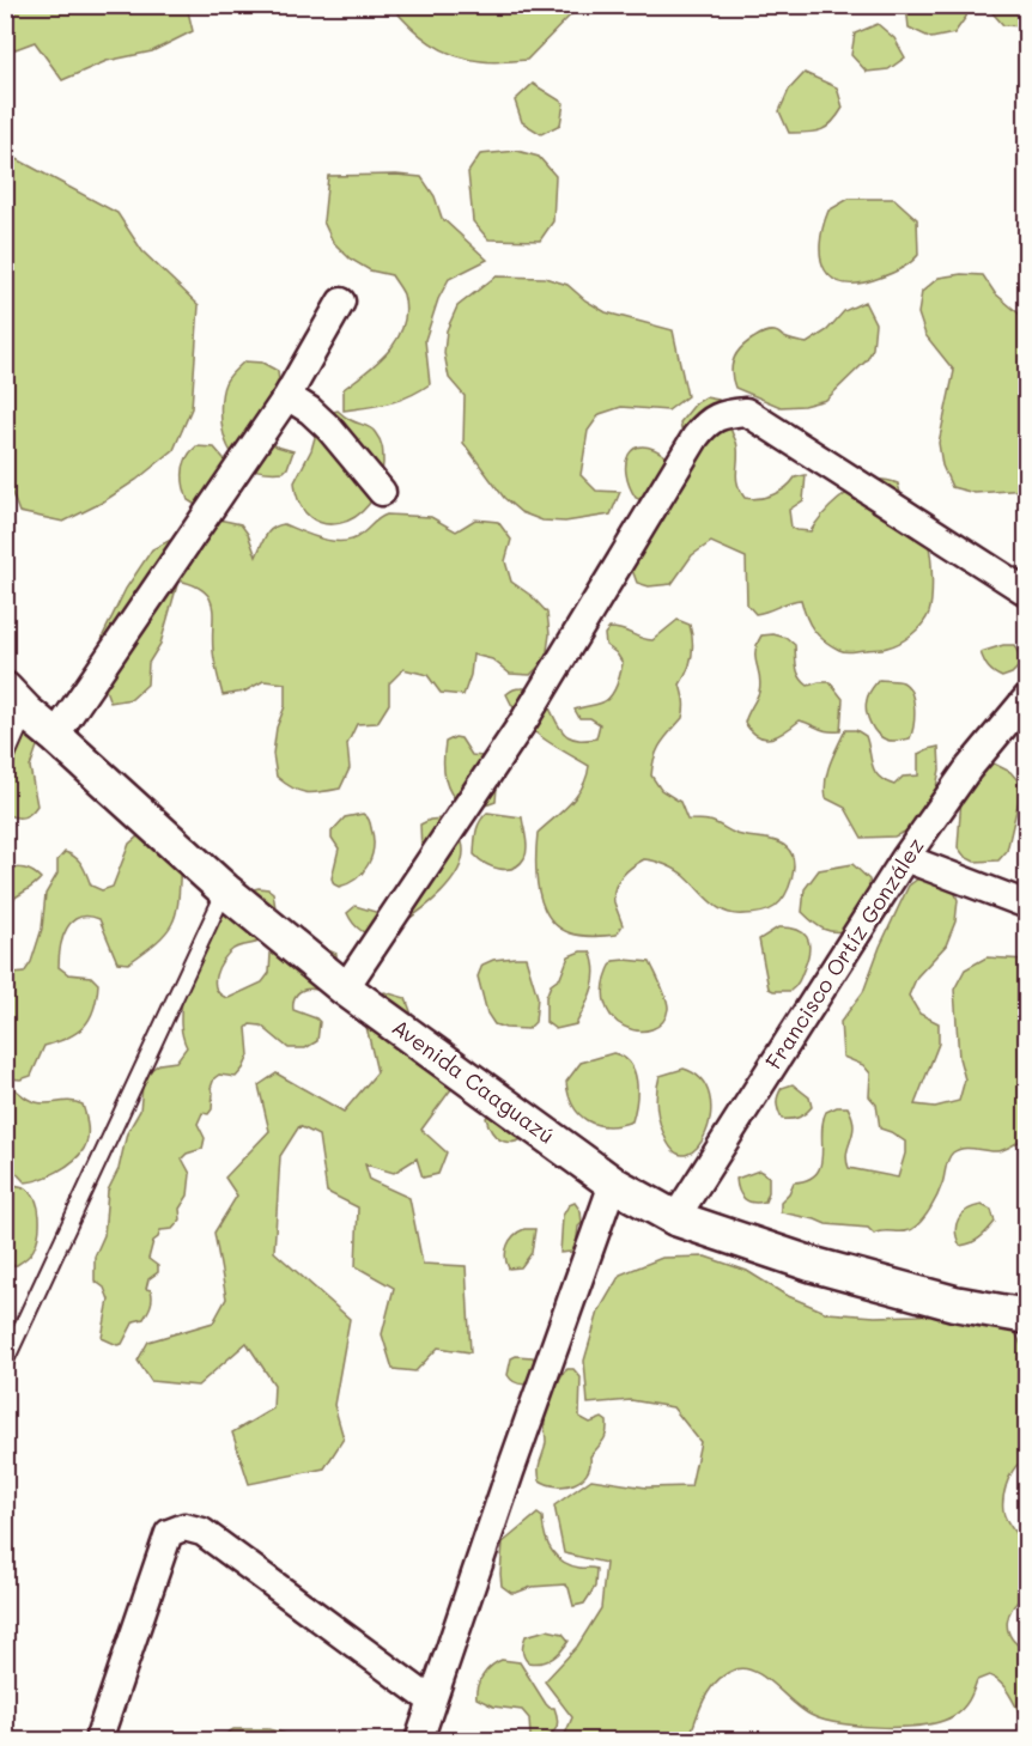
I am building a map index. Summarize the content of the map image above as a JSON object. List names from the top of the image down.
{
  "streets": {
    "street": ["Francisco Ortíz González", "Avenida Caaguazú"]
  },
  "crossings": [
    ["Francisco Ortíz González", "Avenida Caaguazú"]
  ]
}
